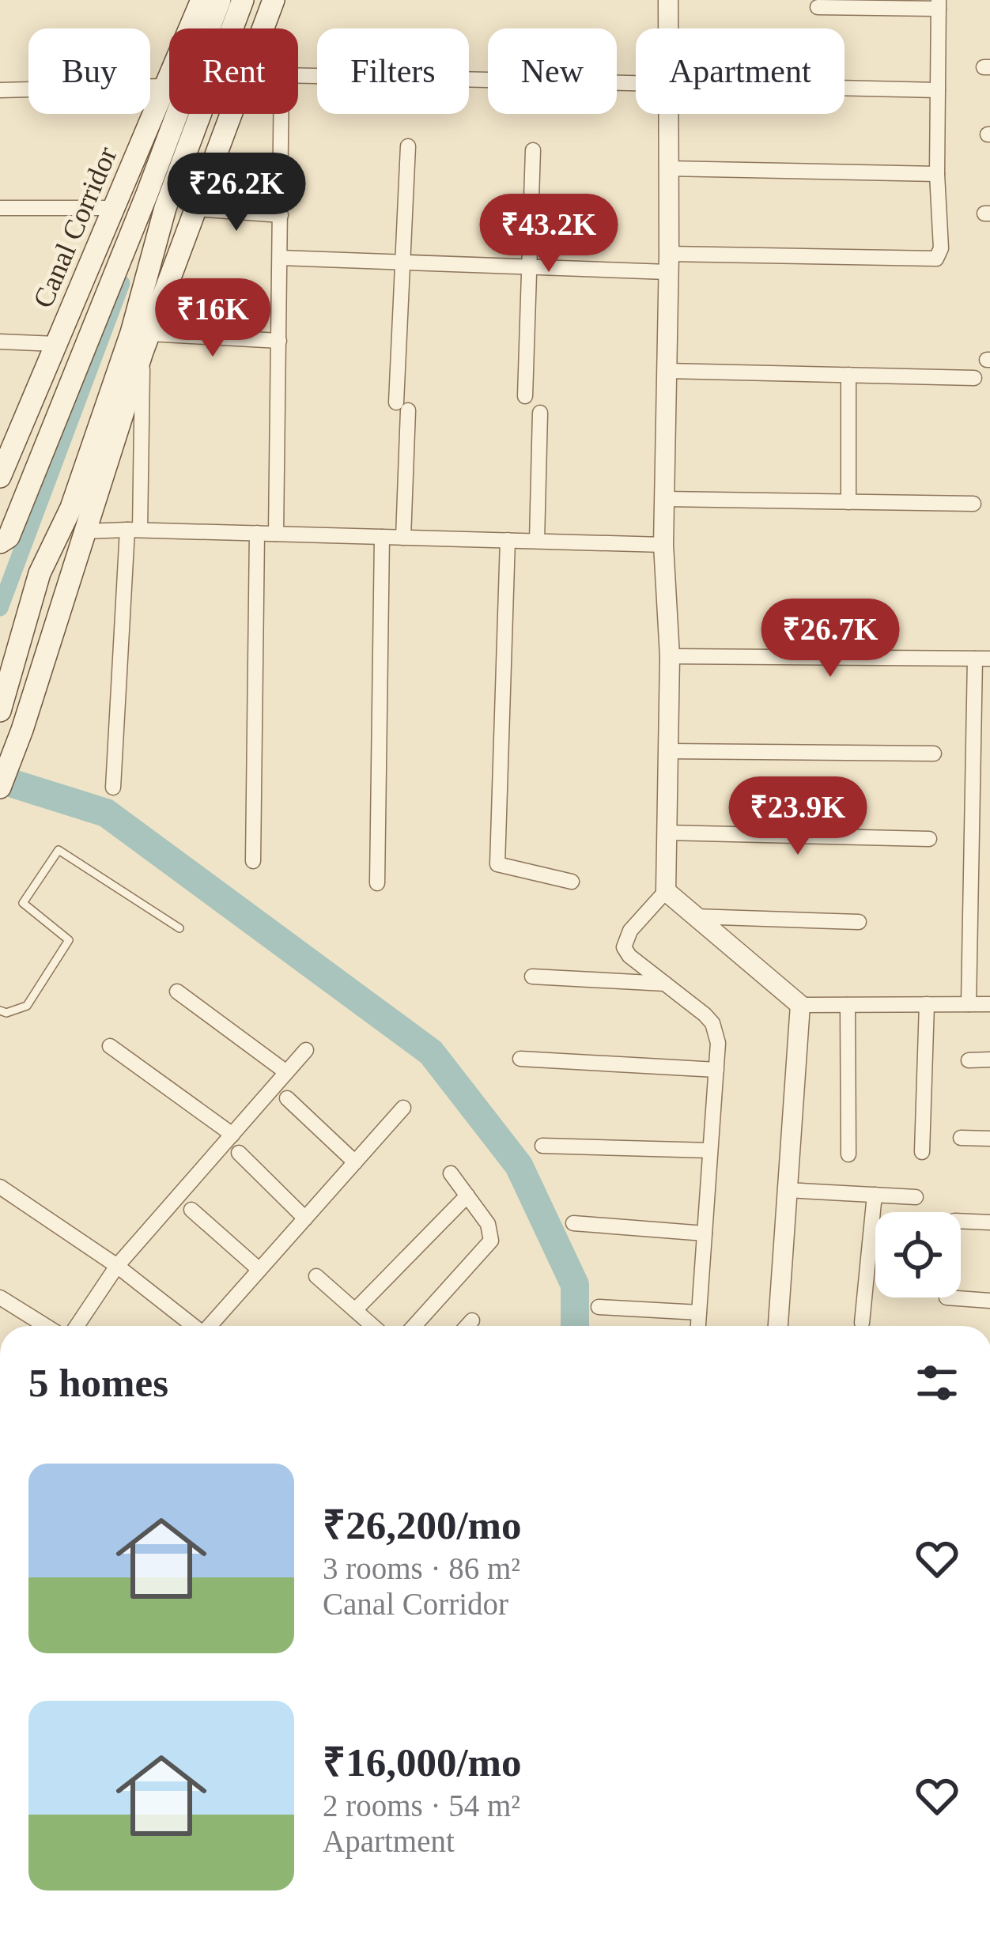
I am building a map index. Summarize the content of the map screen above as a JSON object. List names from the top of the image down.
{
  "streets": {
    "main road": ["Canal Corridor"]
  },
  "page": {
    "chip": [
      "Buy",
      "Rent",
      "Filters",
      "New",
      "Apartment"
    ],
    "price": [
      "₹26.2K",
      "₹43.2K",
      "₹16K",
      "₹26.7K",
      "₹23.9K"
    ],
    "heading": "5 homes",
    "list": [
      {
        "name": "₹26,200/mo",
        "note": "3 rooms · 86 m² · Canal Corridor"
      },
      {
        "name": "₹16,000/mo",
        "note": "2 rooms · 54 m² · Apartment"
      }
    ]
  }
}
